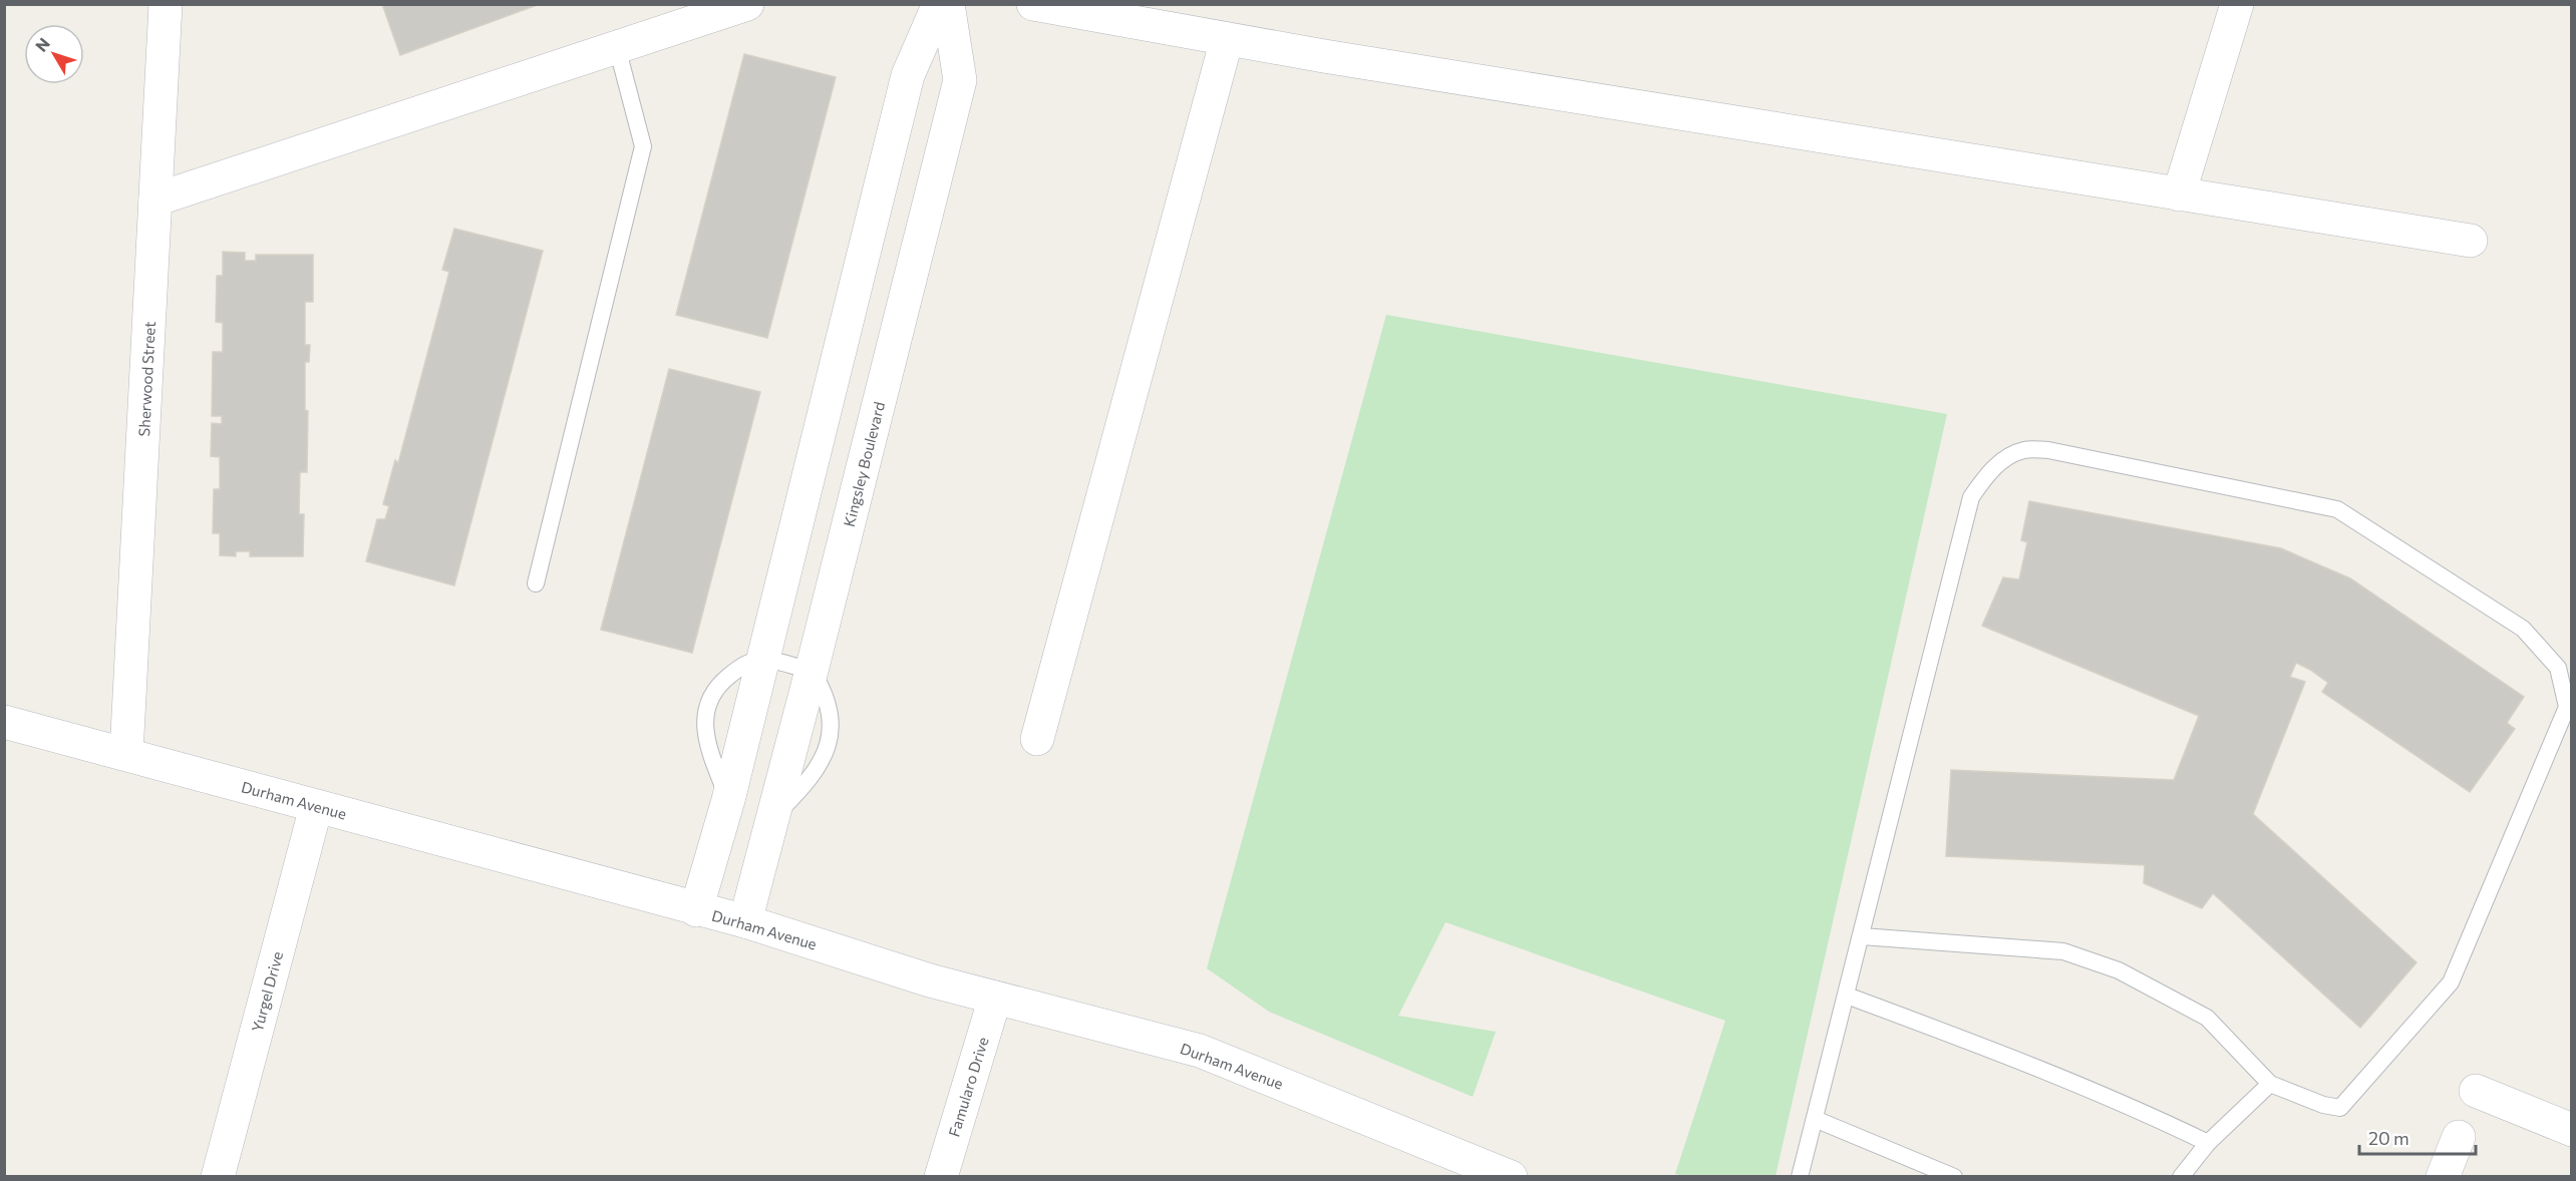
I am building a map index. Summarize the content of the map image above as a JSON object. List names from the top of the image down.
{
  "streets": {
    "street": [
      "Sherwood Street",
      "Kingsley Boulevard",
      "Durham Avenue",
      "Yurgel Drive",
      "Famularo Drive"
    ]
  },
  "crossings": [
    ["Sherwood Street", "Durham Avenue"],
    ["Kingsley Boulevard", "Durham Avenue"],
    ["Durham Avenue", "Yurgel Drive"],
    ["Durham Avenue", "Famularo Drive"]
  ],
  "scale_bar": "20 m",
  "north": "top left"
}
